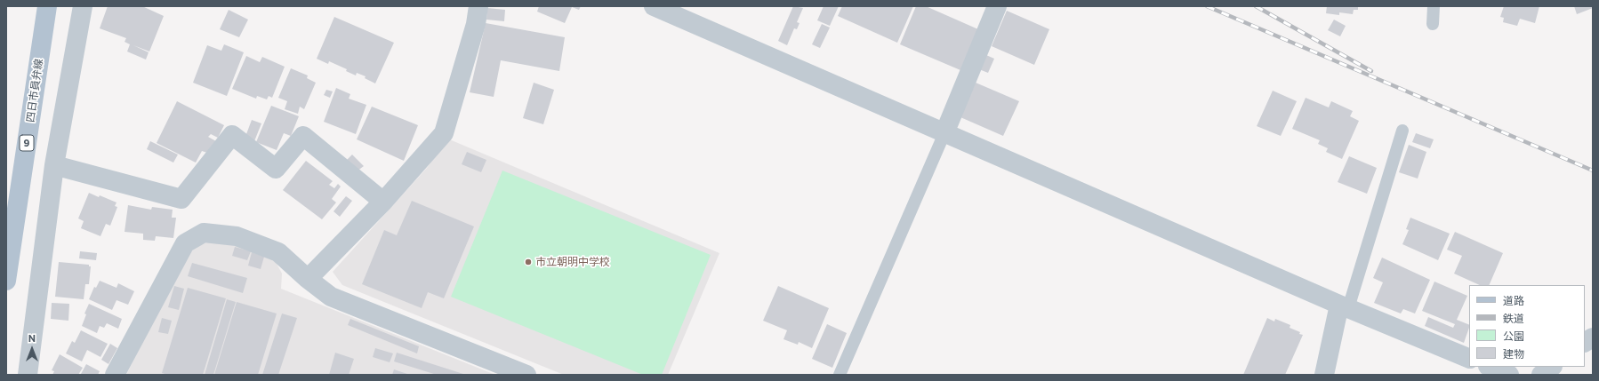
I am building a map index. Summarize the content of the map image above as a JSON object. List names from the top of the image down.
{
  "streets": {
    "main road": ["四日市員弁線", "9"]
  },
  "places": ["市立朝明中学校"],
  "legend": [
    "道路",
    "鉄道",
    "公園",
    "建物"
  ],
  "north": "top"
}
